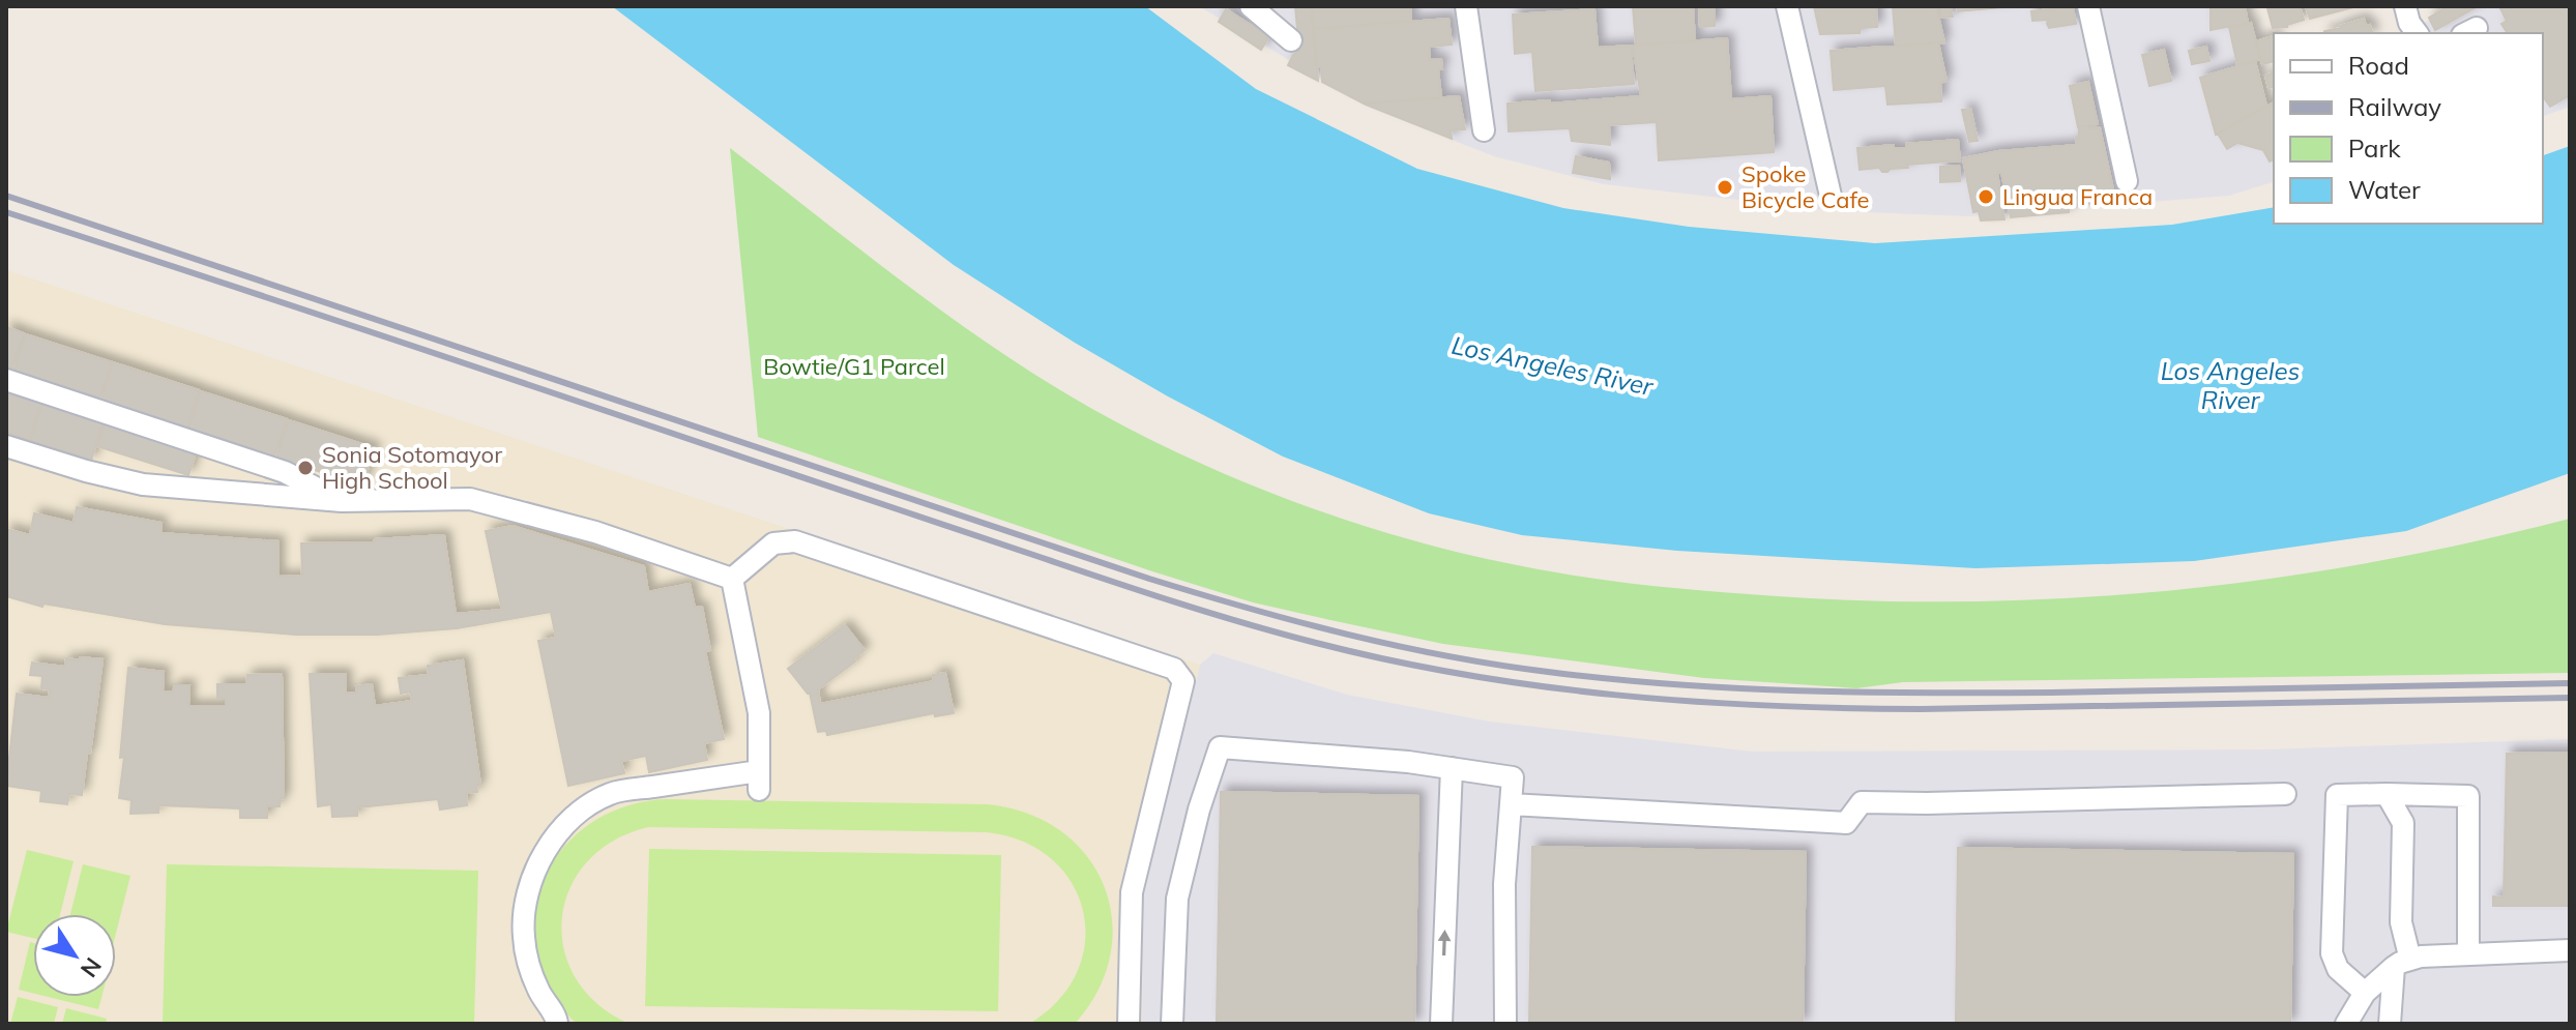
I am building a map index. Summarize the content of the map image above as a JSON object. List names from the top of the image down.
{
  "water": ["Los Angeles River"],
  "parks": ["Bowtie/G1 Parcel"],
  "places": ["Spoke Bicycle Cafe", "Lingua Franca", "Sonia Sotomayor High School"],
  "legend": [
    "Road",
    "Railway",
    "Park",
    "Water"
  ],
  "north": "bottom right"
}
